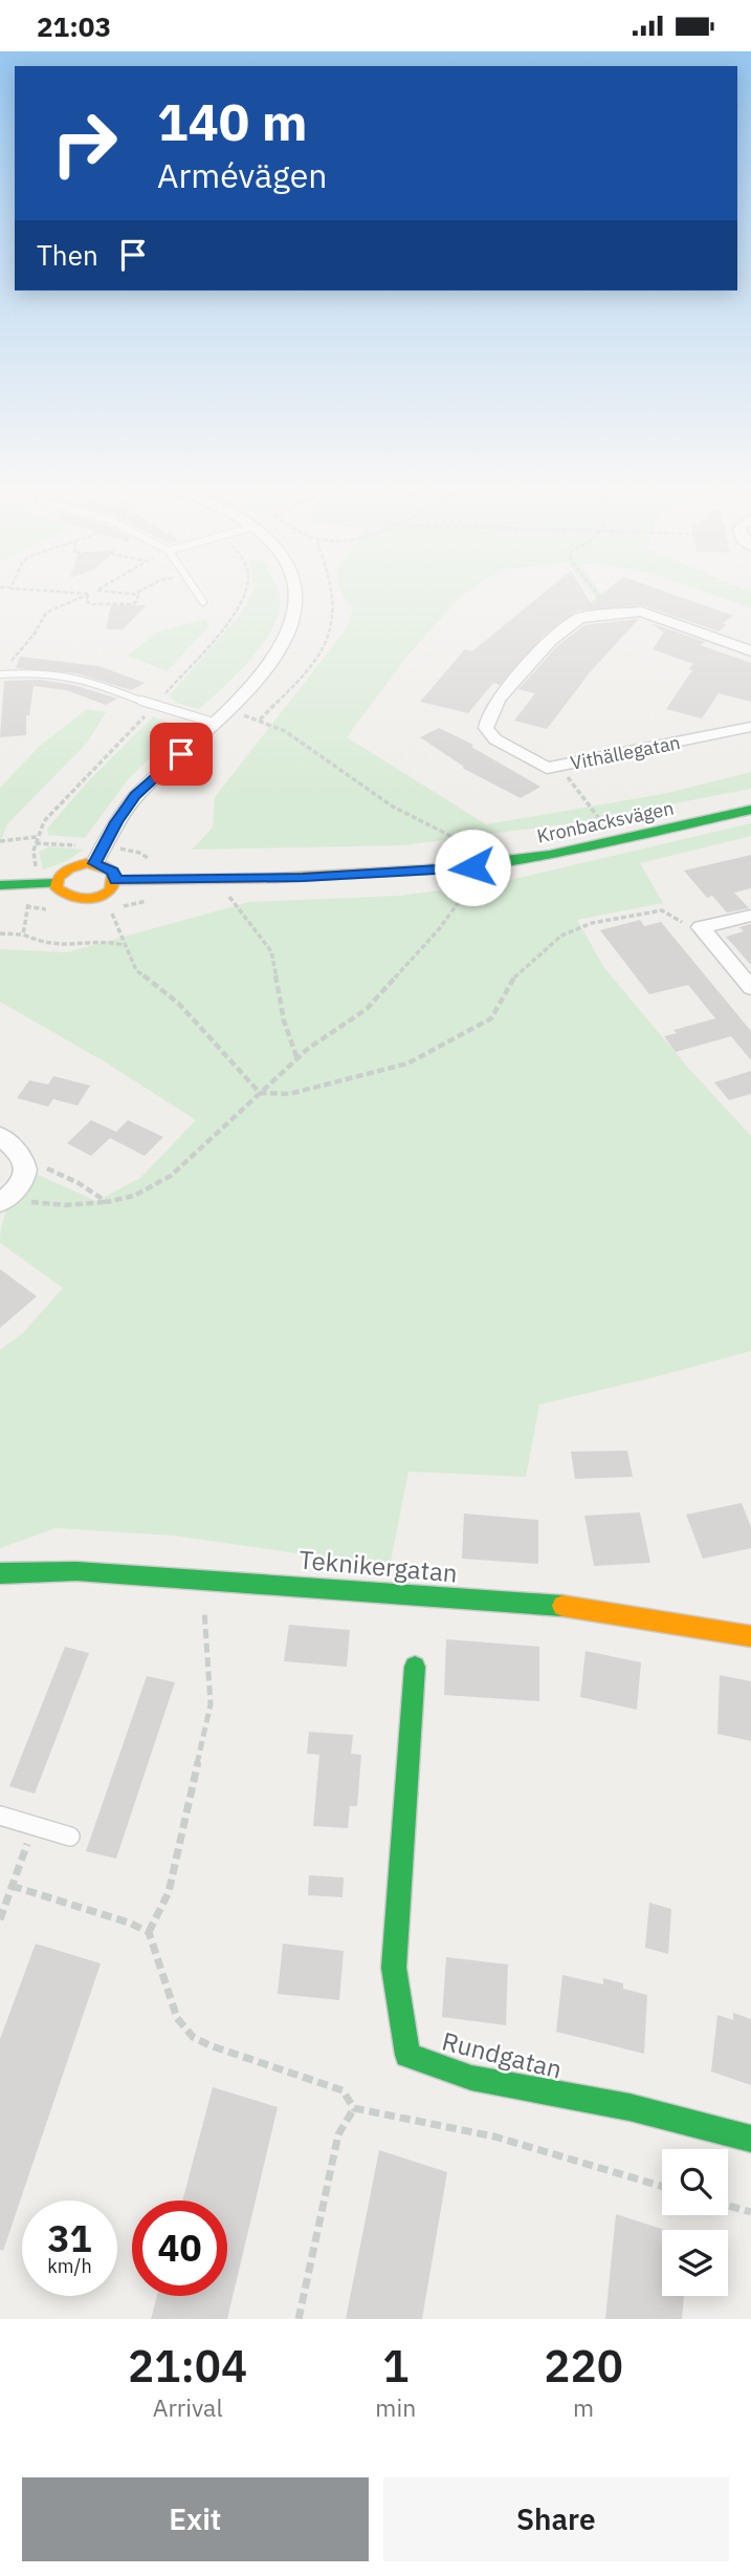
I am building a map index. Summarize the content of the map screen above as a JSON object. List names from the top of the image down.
{
  "streets": {
    "street": [
      "Vithällegatan",
      "Kronbacksvägen",
      "Teknikergatan",
      "Rundgatan"
    ]
  },
  "page": {
    "status": "21:03",
    "turn": ["140 m", "Armévägen"],
    "then": "Then",
    "speed": "31 km/h",
    "limit": "40",
    "eta": [
      "21:04",
      "Arrival",
      "1",
      "min",
      "220",
      "m"
    ],
    "buttons": ["Exit", "Share"]
  }
}
